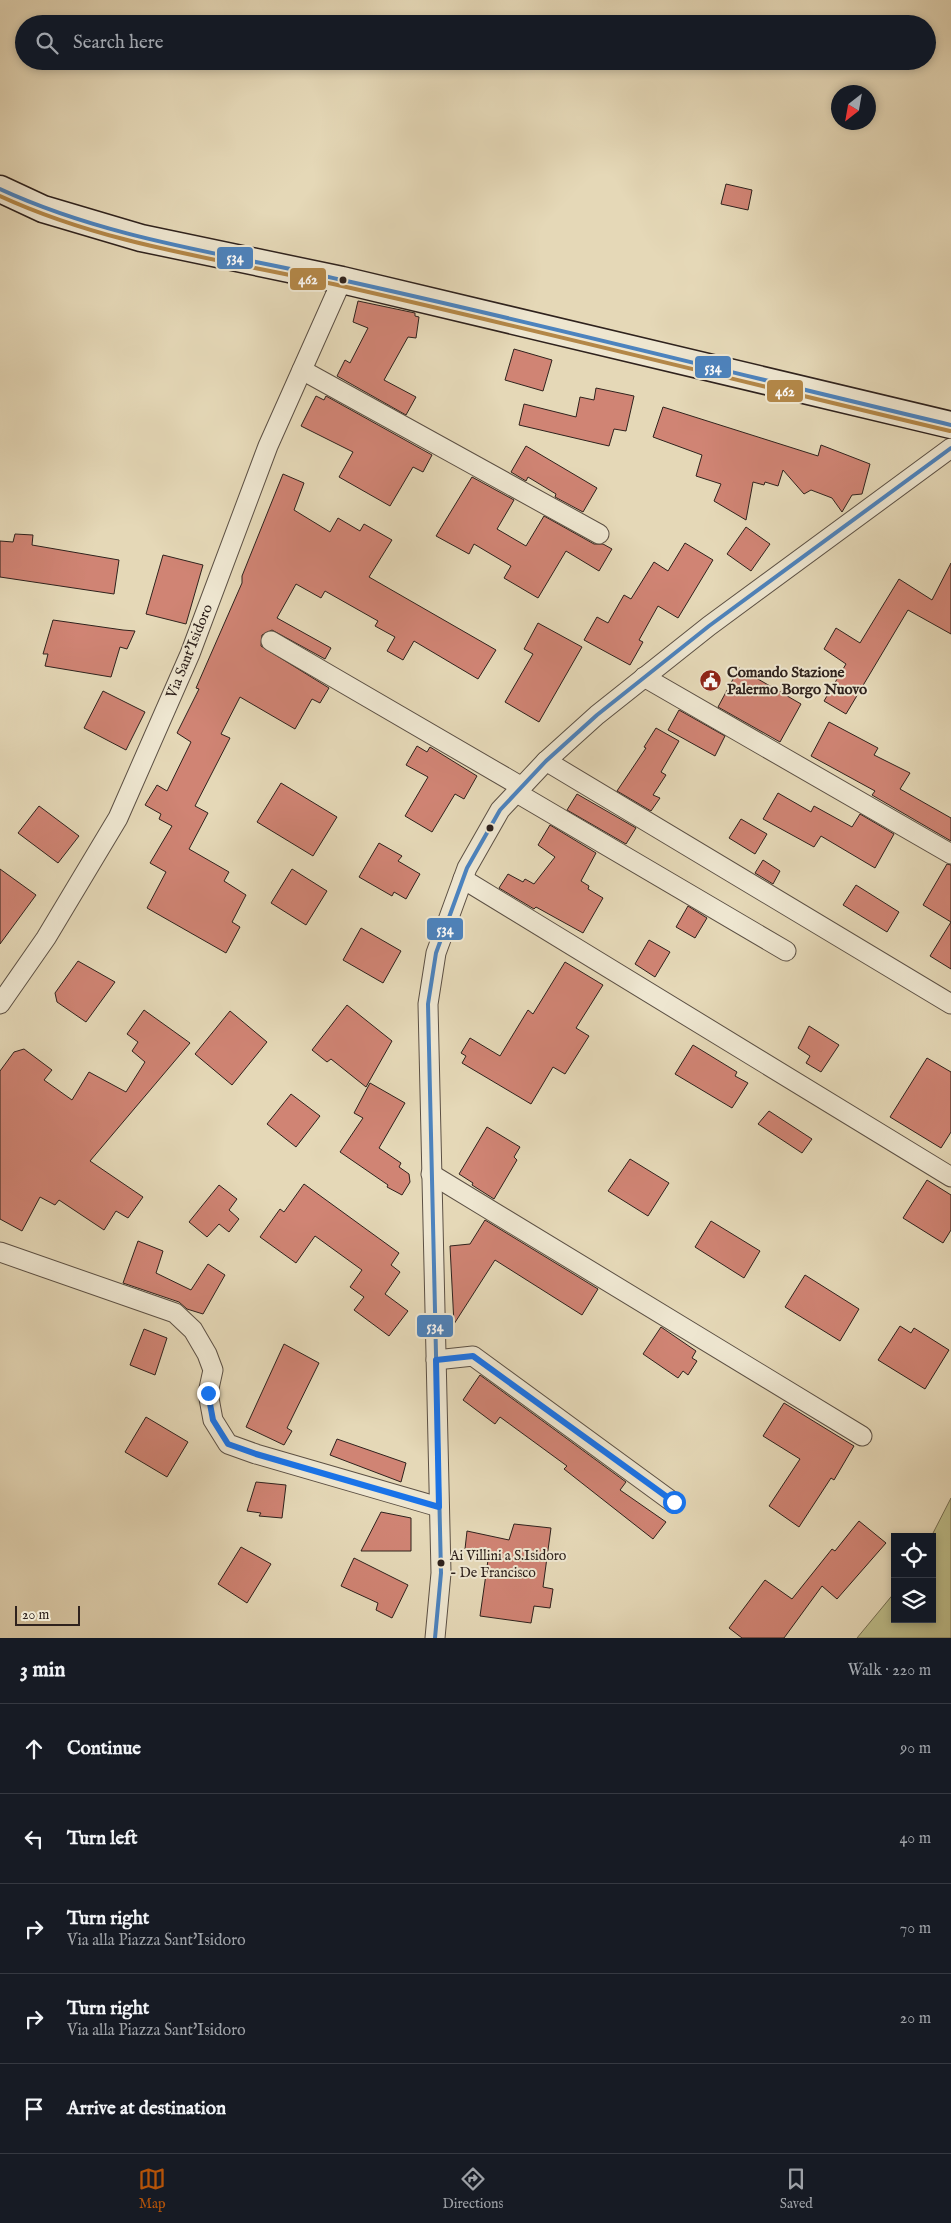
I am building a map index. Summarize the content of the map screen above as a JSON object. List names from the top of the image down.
{
  "streets": {
    "street": ["Via Sant'Isidoro"]
  },
  "places": {
    "public building": ["Comando Stazione Palermo Borgo Nuovo"],
    "other": ["Ai Villini a S.Isidoro - De Francisco"]
  },
  "lines": ["transit line 534", "transit line 462"],
  "scale_bar": "20 m",
  "north": "bottom left",
  "page": {
    "search": "Search here",
    "scale": "20 m",
    "heading": ["3 min", "Walk · 220 m"],
    "list": [
      ["Continue", "90 m"],
      ["Turn left", "40 m"],
      ["Turn right", "Via alla Piazza Sant'Isidoro", "70 m"],
      ["Turn right", "Via alla Piazza Sant'Isidoro", "20 m"],
      "Arrive at destination"
    ],
    "nav": ["Map", "Directions", "Saved"]
  }
}
